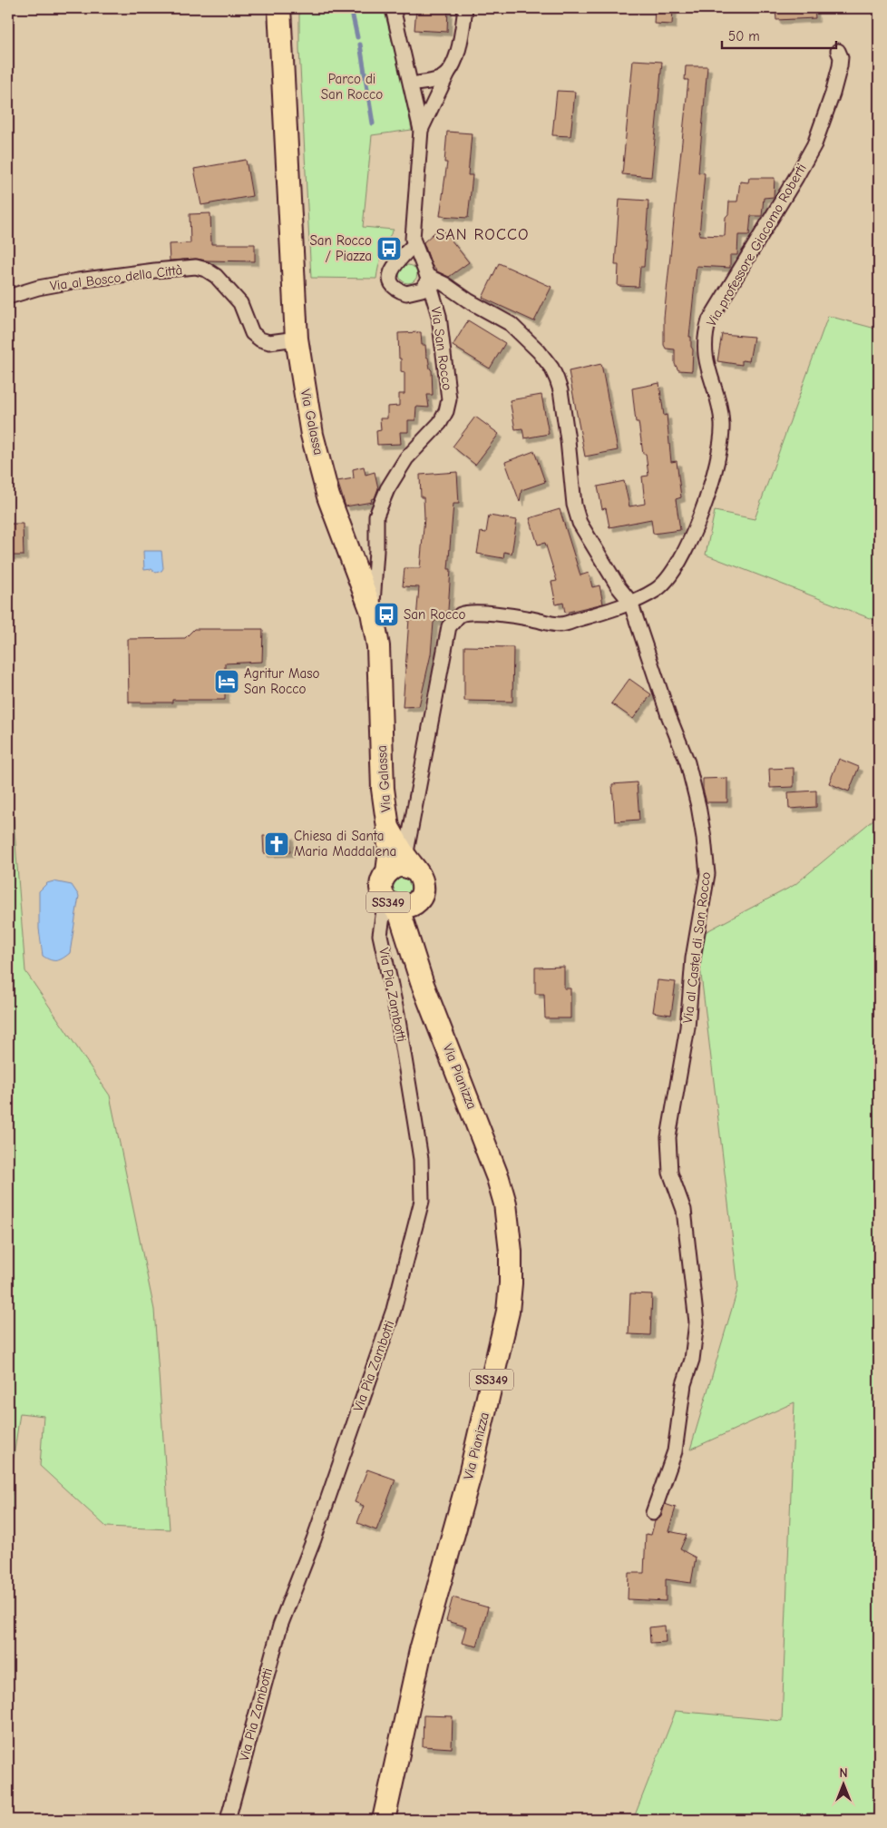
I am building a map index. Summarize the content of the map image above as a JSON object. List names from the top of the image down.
{
  "streets": {
    "main road": ["Via Galassa", "SS349", "Via Pianizza"],
    "street": [
      "Via professore Giacomo Roberti",
      "Via al Bosco della Città",
      "Via San Rocco",
      "Via al Castel di San Rocco",
      "Via Pia Zambotti"
    ]
  },
  "crossings": [
    ["Via professore Giacomo Roberti", "Via Galassa"],
    ["Via professore Giacomo Roberti", "SS349"],
    ["Via professore Giacomo Roberti", "Via al Castel di San Rocco"],
    ["Via professore Giacomo Roberti", "Via Pia Zambotti"],
    ["Via professore Giacomo Roberti", "Via Pianizza"],
    ["Via al Bosco della Città", "Via Galassa"],
    ["Via San Rocco", "Via Galassa"],
    ["Via San Rocco", "Via al Castel di San Rocco"],
    ["Via Galassa", "SS349"],
    ["Via Galassa", "Via Pia Zambotti"],
    ["Via Galassa", "Via Pianizza"],
    ["SS349", "Via Pia Zambotti"],
    ["SS349", "Via Pianizza"],
    ["Via Pia Zambotti", "Via Pianizza"]
  ],
  "districts": ["SAN ROCCO"],
  "parks": ["Parco di San Rocco"],
  "places": {
    "bus stop": ["San Rocco / Piazza", "San Rocco"],
    "hotel": ["Agritur Maso San Rocco"],
    "church": ["Chiesa di Santa Maria Maddalena"]
  },
  "scale_bar": "50 m",
  "north": "top"
}
